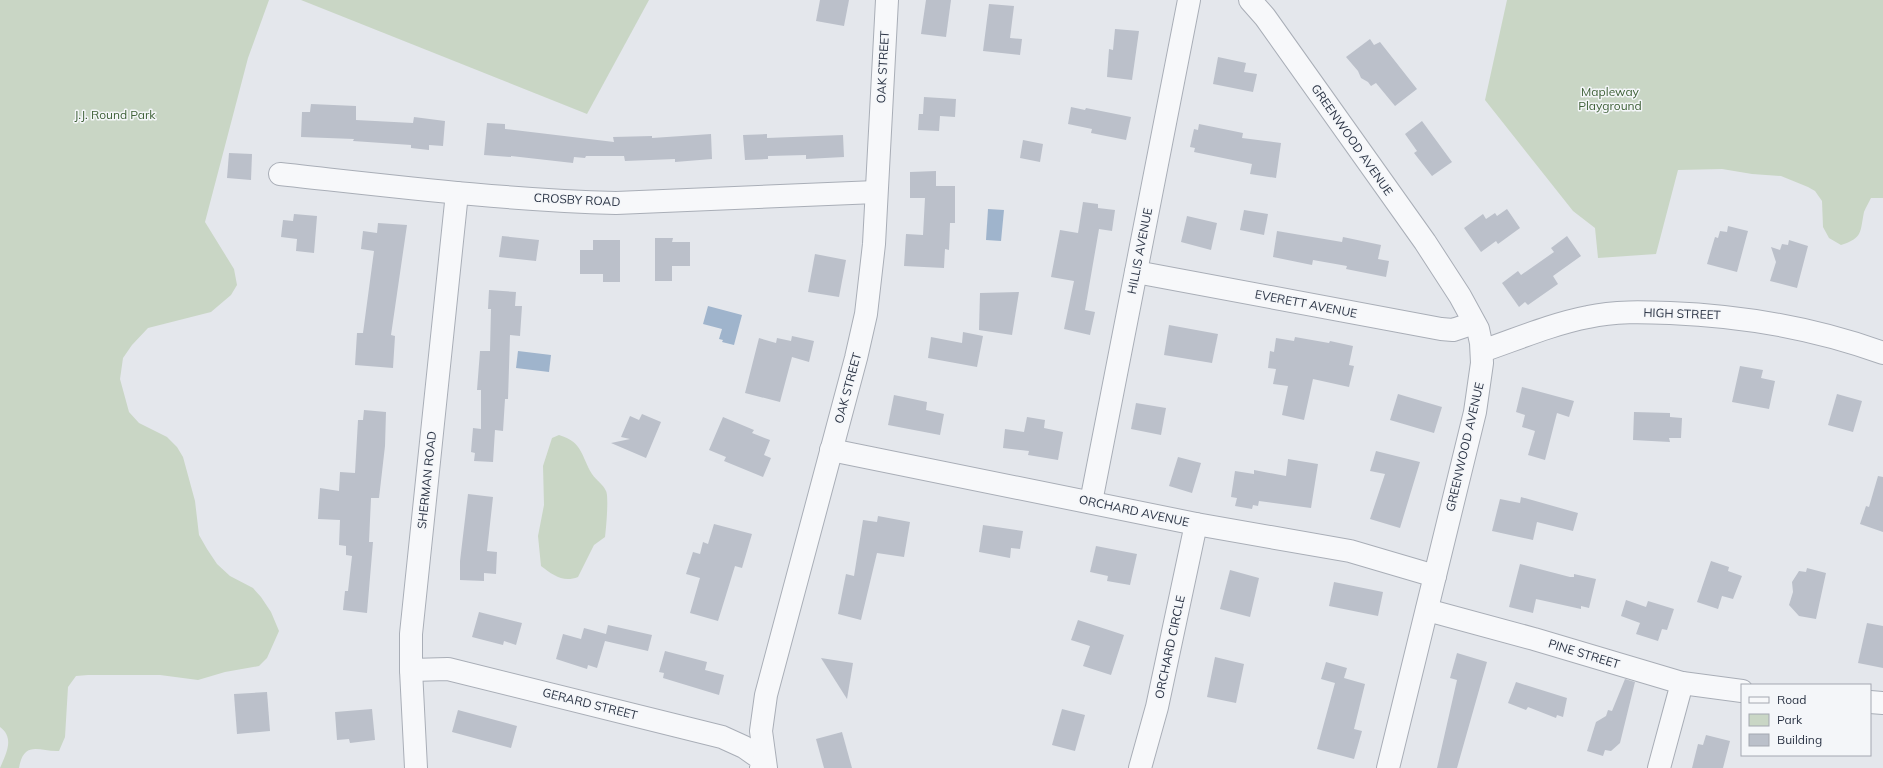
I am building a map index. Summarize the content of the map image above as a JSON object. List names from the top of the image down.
{
  "streets": {
    "street": [
      "OAK STREET",
      "GREENWOOD AVENUE",
      "CROSBY ROAD",
      "HILLIS AVENUE",
      "EVERETT AVENUE",
      "HIGH STREET",
      "SHERMAN ROAD",
      "ORCHARD AVENUE",
      "ORCHARD CIRCLE",
      "PINE STREET",
      "GERARD STREET"
    ]
  },
  "crossings": [
    ["OAK STREET", "CROSBY ROAD"],
    ["OAK STREET", "ORCHARD AVENUE"],
    ["OAK STREET", "GERARD STREET"],
    ["GREENWOOD AVENUE", "EVERETT AVENUE"],
    ["GREENWOOD AVENUE", "HIGH STREET"],
    ["GREENWOOD AVENUE", "ORCHARD AVENUE"],
    ["GREENWOOD AVENUE", "PINE STREET"],
    ["CROSBY ROAD", "SHERMAN ROAD"],
    ["HILLIS AVENUE", "EVERETT AVENUE"],
    ["HILLIS AVENUE", "ORCHARD AVENUE"],
    ["SHERMAN ROAD", "GERARD STREET"],
    ["ORCHARD AVENUE", "ORCHARD CIRCLE"]
  ],
  "parks": ["Mapleway Playground", "J.J. Round Park"],
  "legend": ["Road", "Park", "Building"]
}
